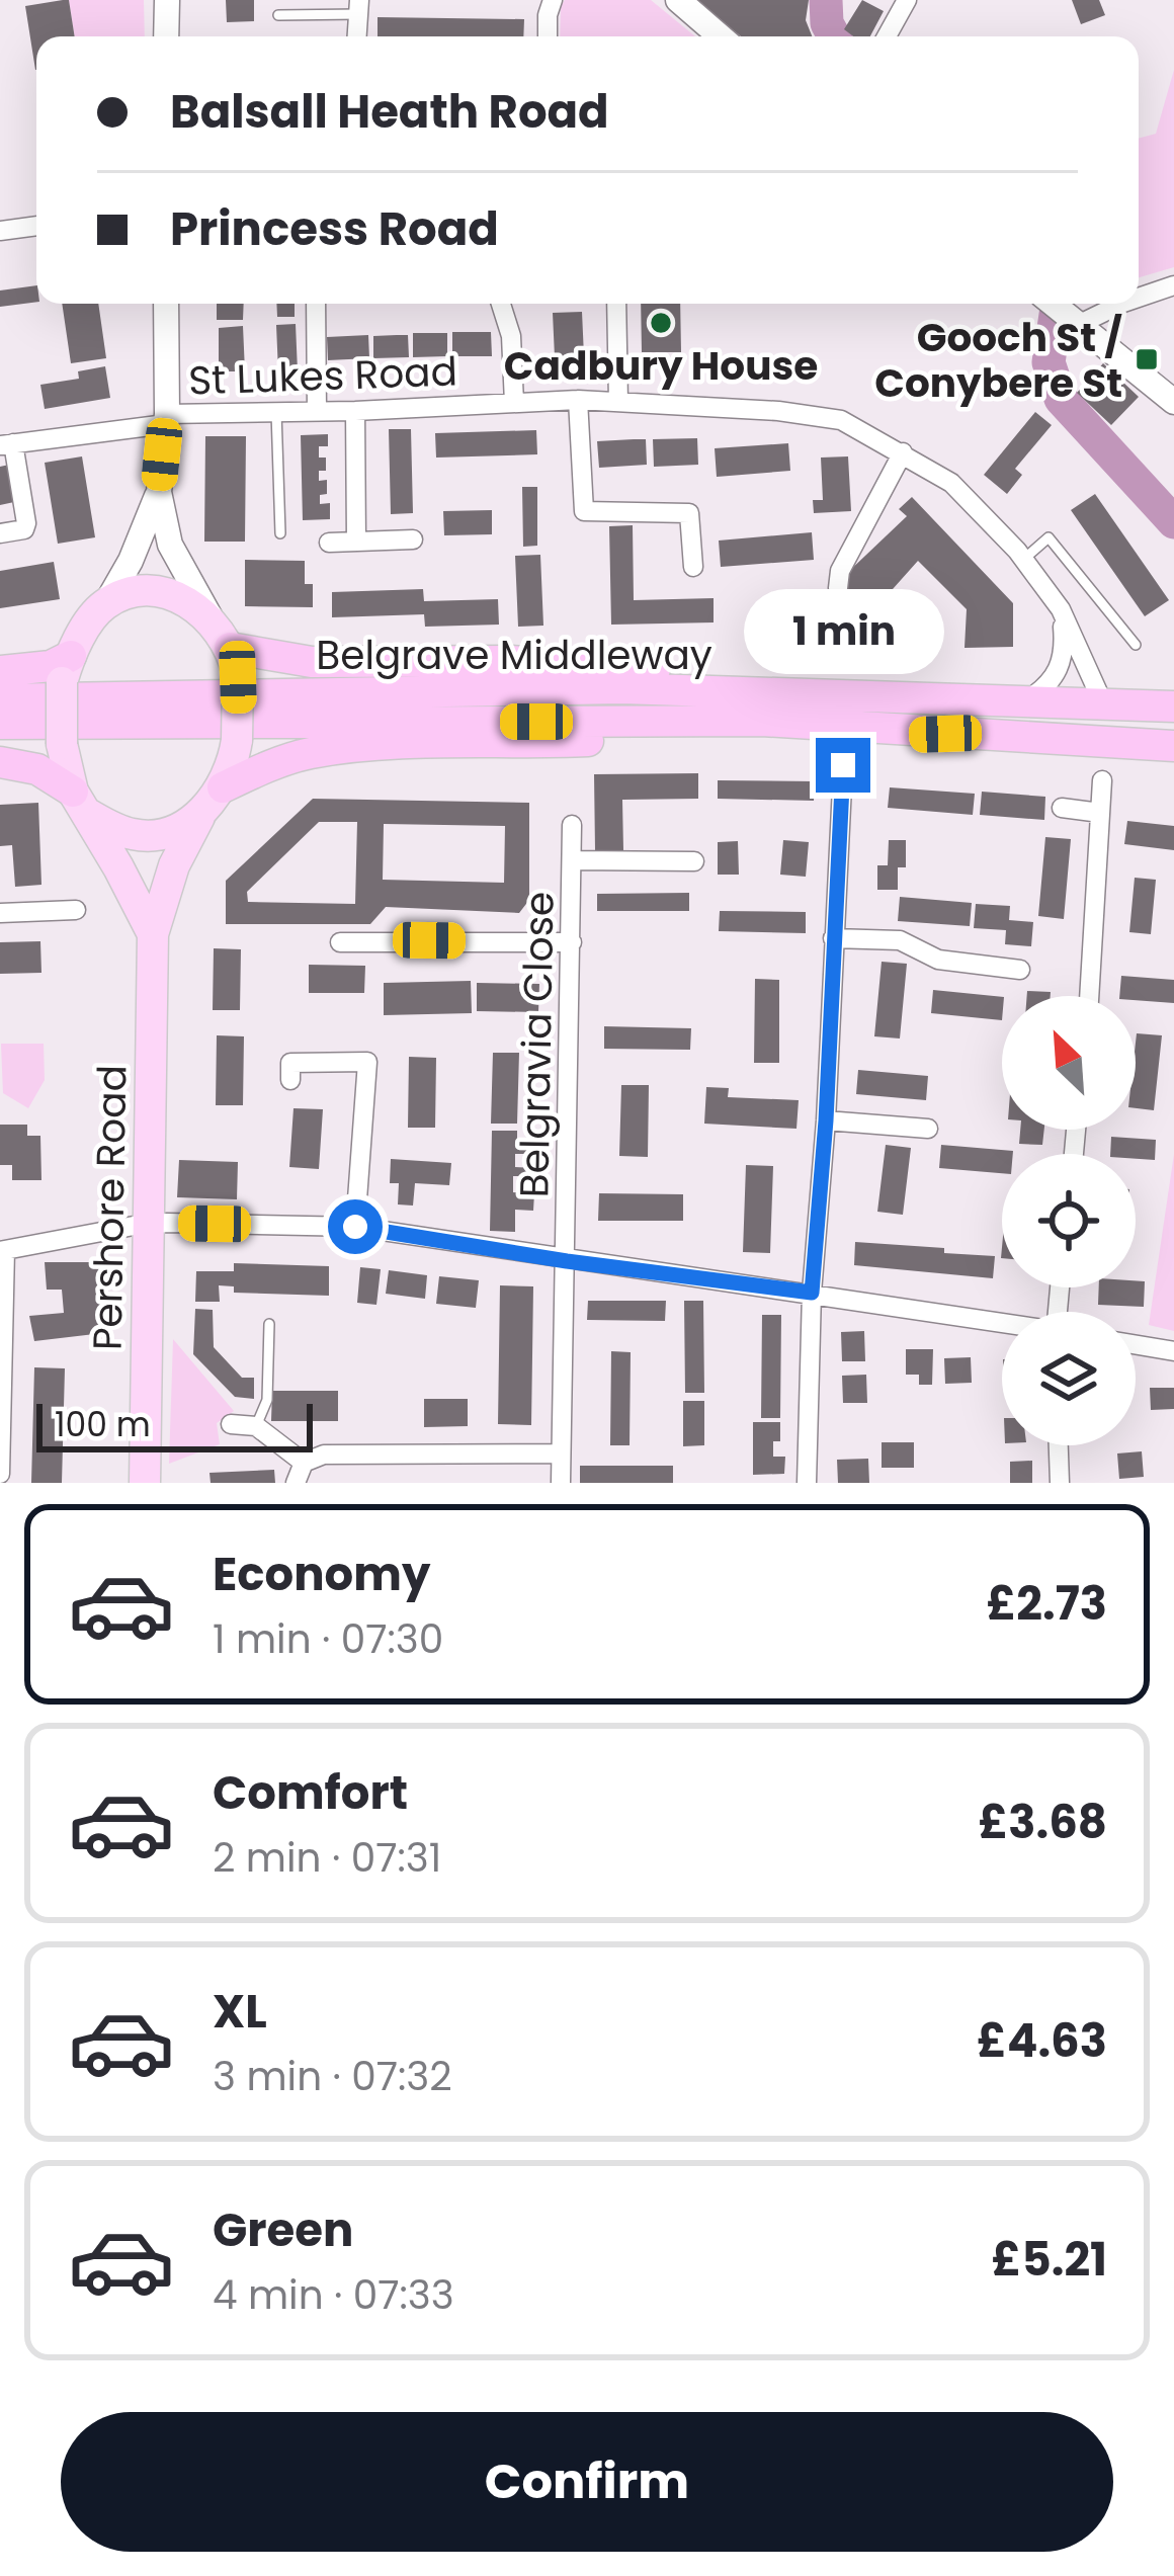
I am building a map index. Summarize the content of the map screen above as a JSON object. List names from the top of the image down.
{
  "streets": {
    "highway": ["Belgrave Middleway"],
    "main road": ["Pershore Road"],
    "street": ["St Lukes Road", "Belgravia Close"]
  },
  "crossings": [
    ["St Lukes Road", "Belgrave Middleway"]
  ],
  "places": {
    "other": ["Cadbury House"],
    "transit": ["Gooch St / Conybere St"]
  },
  "scale_bar": "100 m",
  "north": "top left",
  "page": {
    "banner": ["Balsall Heath Road", "Princess Road"],
    "bubble": "1 min",
    "scale": "100 m",
    "list": [
      {
        "name": "Economy",
        "note": "1 min · 07:30",
        "value": "£2.73"
      },
      {
        "name": "Comfort",
        "note": "2 min · 07:31",
        "value": "£3.68"
      },
      {
        "name": "XL",
        "note": "3 min · 07:32",
        "value": "£4.63"
      },
      {
        "name": "Green",
        "note": "4 min · 07:33",
        "value": "£5.21"
      }
    ],
    "buttons": "Confirm"
  }
}
